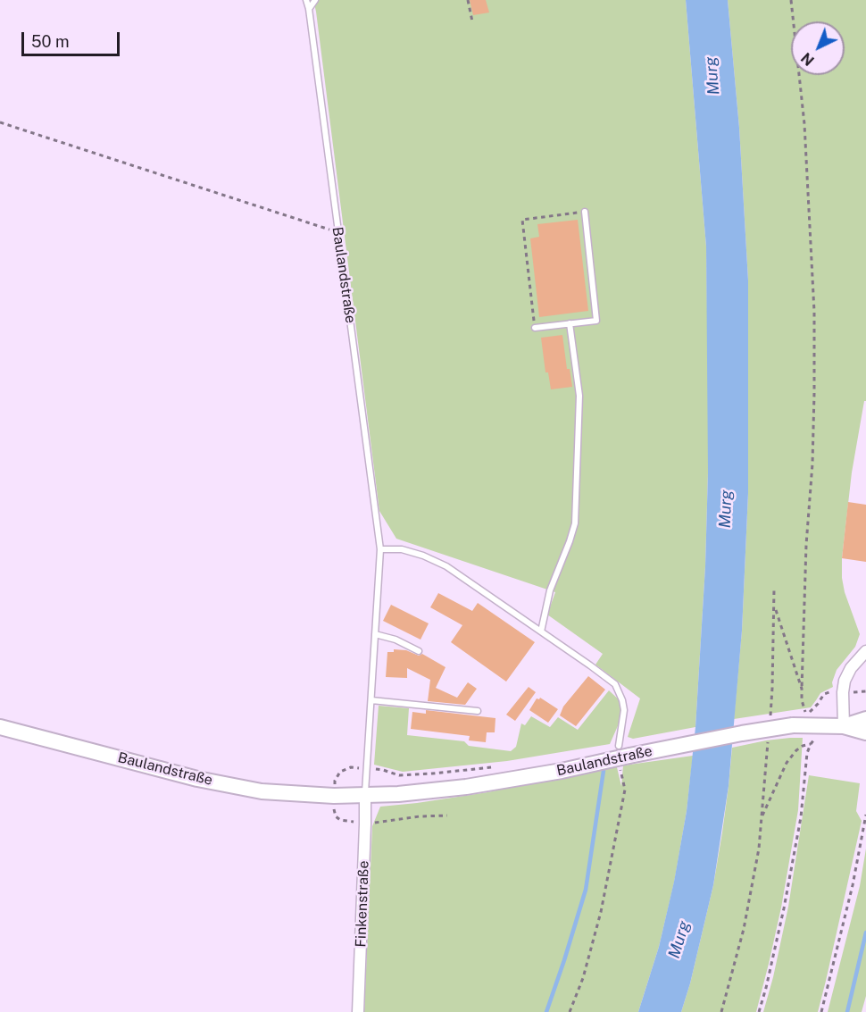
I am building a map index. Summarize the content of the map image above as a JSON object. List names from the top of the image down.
{
  "streets": {
    "street": ["Baulandstraße", "Finkenstraße"]
  },
  "crossings": [
    ["Baulandstraße", "Finkenstraße"]
  ],
  "water": ["Murg"],
  "scale_bar": "50 m",
  "north": "bottom left"
}
